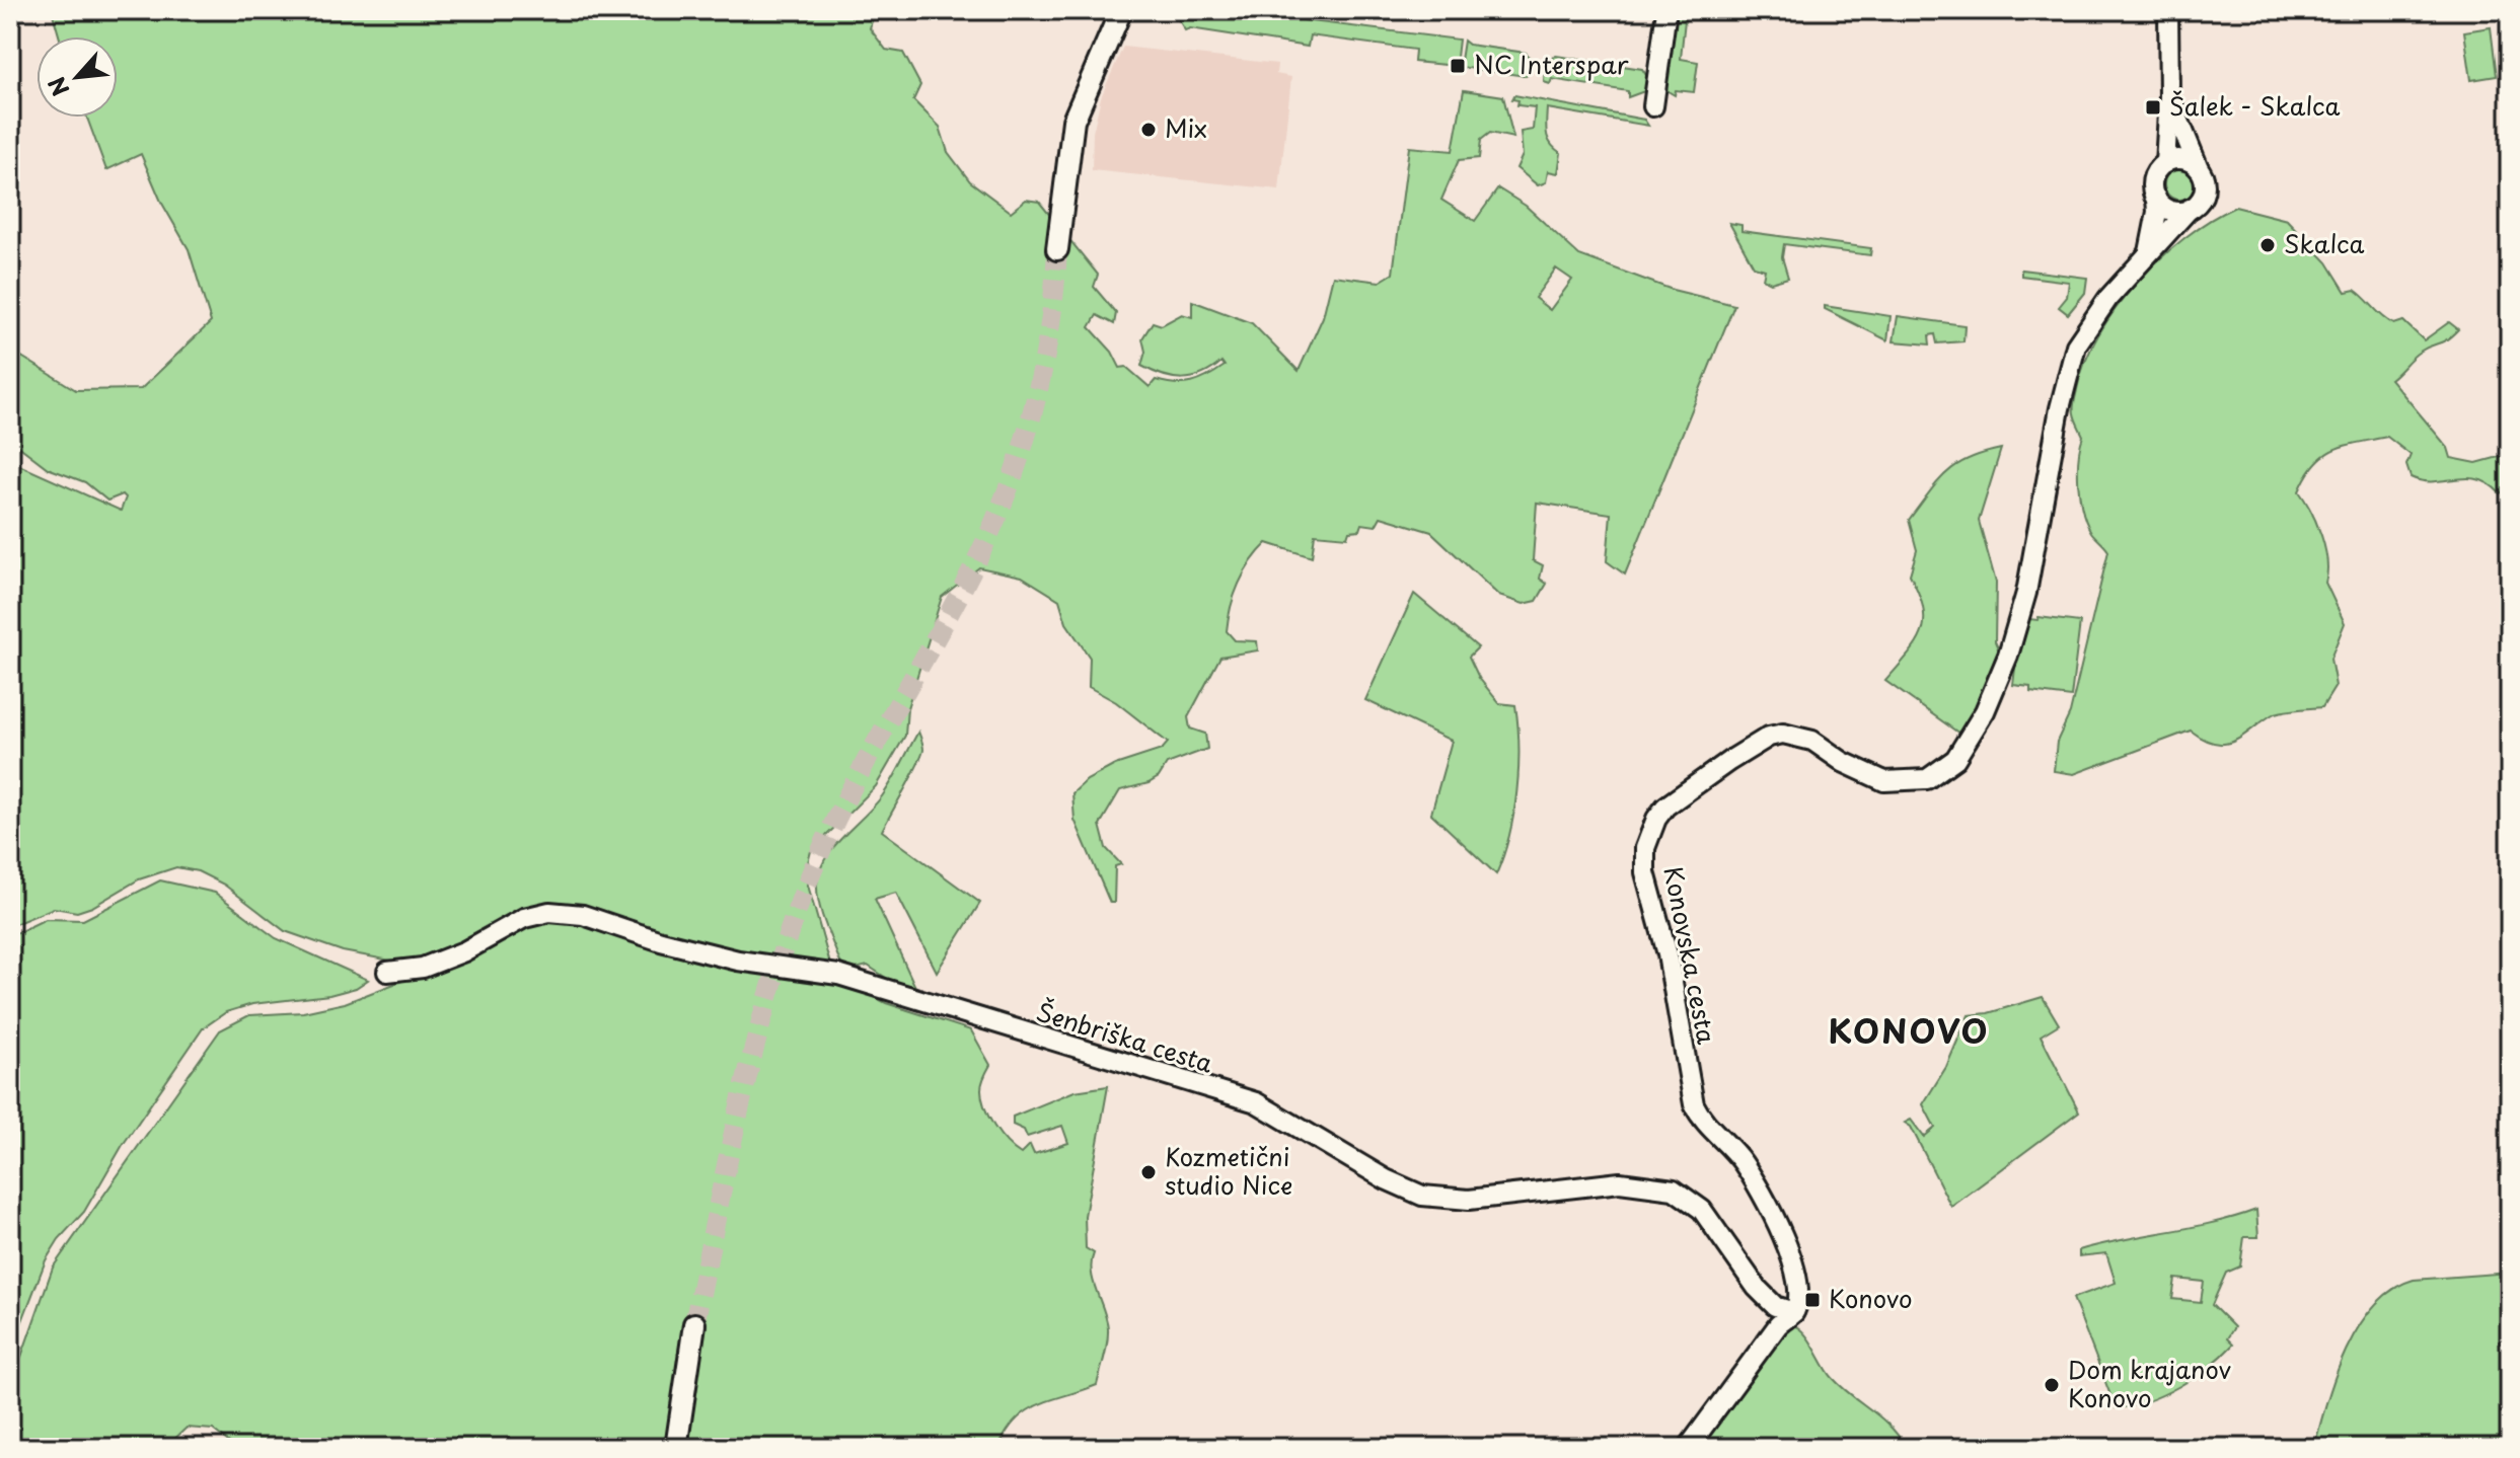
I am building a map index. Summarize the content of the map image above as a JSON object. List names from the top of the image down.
{
  "streets": {
    "street": ["Konovska cesta", "Šenbriška cesta"]
  },
  "crossings": [
    ["Konovska cesta", "Šenbriška cesta"]
  ],
  "districts": ["KONOVO"],
  "places": {
    "transit": ["NC Interspar", "Šalek - Skalca", "Konovo"],
    "other": [
      "Mix",
      "Skalca",
      "Kozmetični studio Nice",
      "Dom krajanov Konovo"
    ]
  },
  "north": "bottom left"
}
